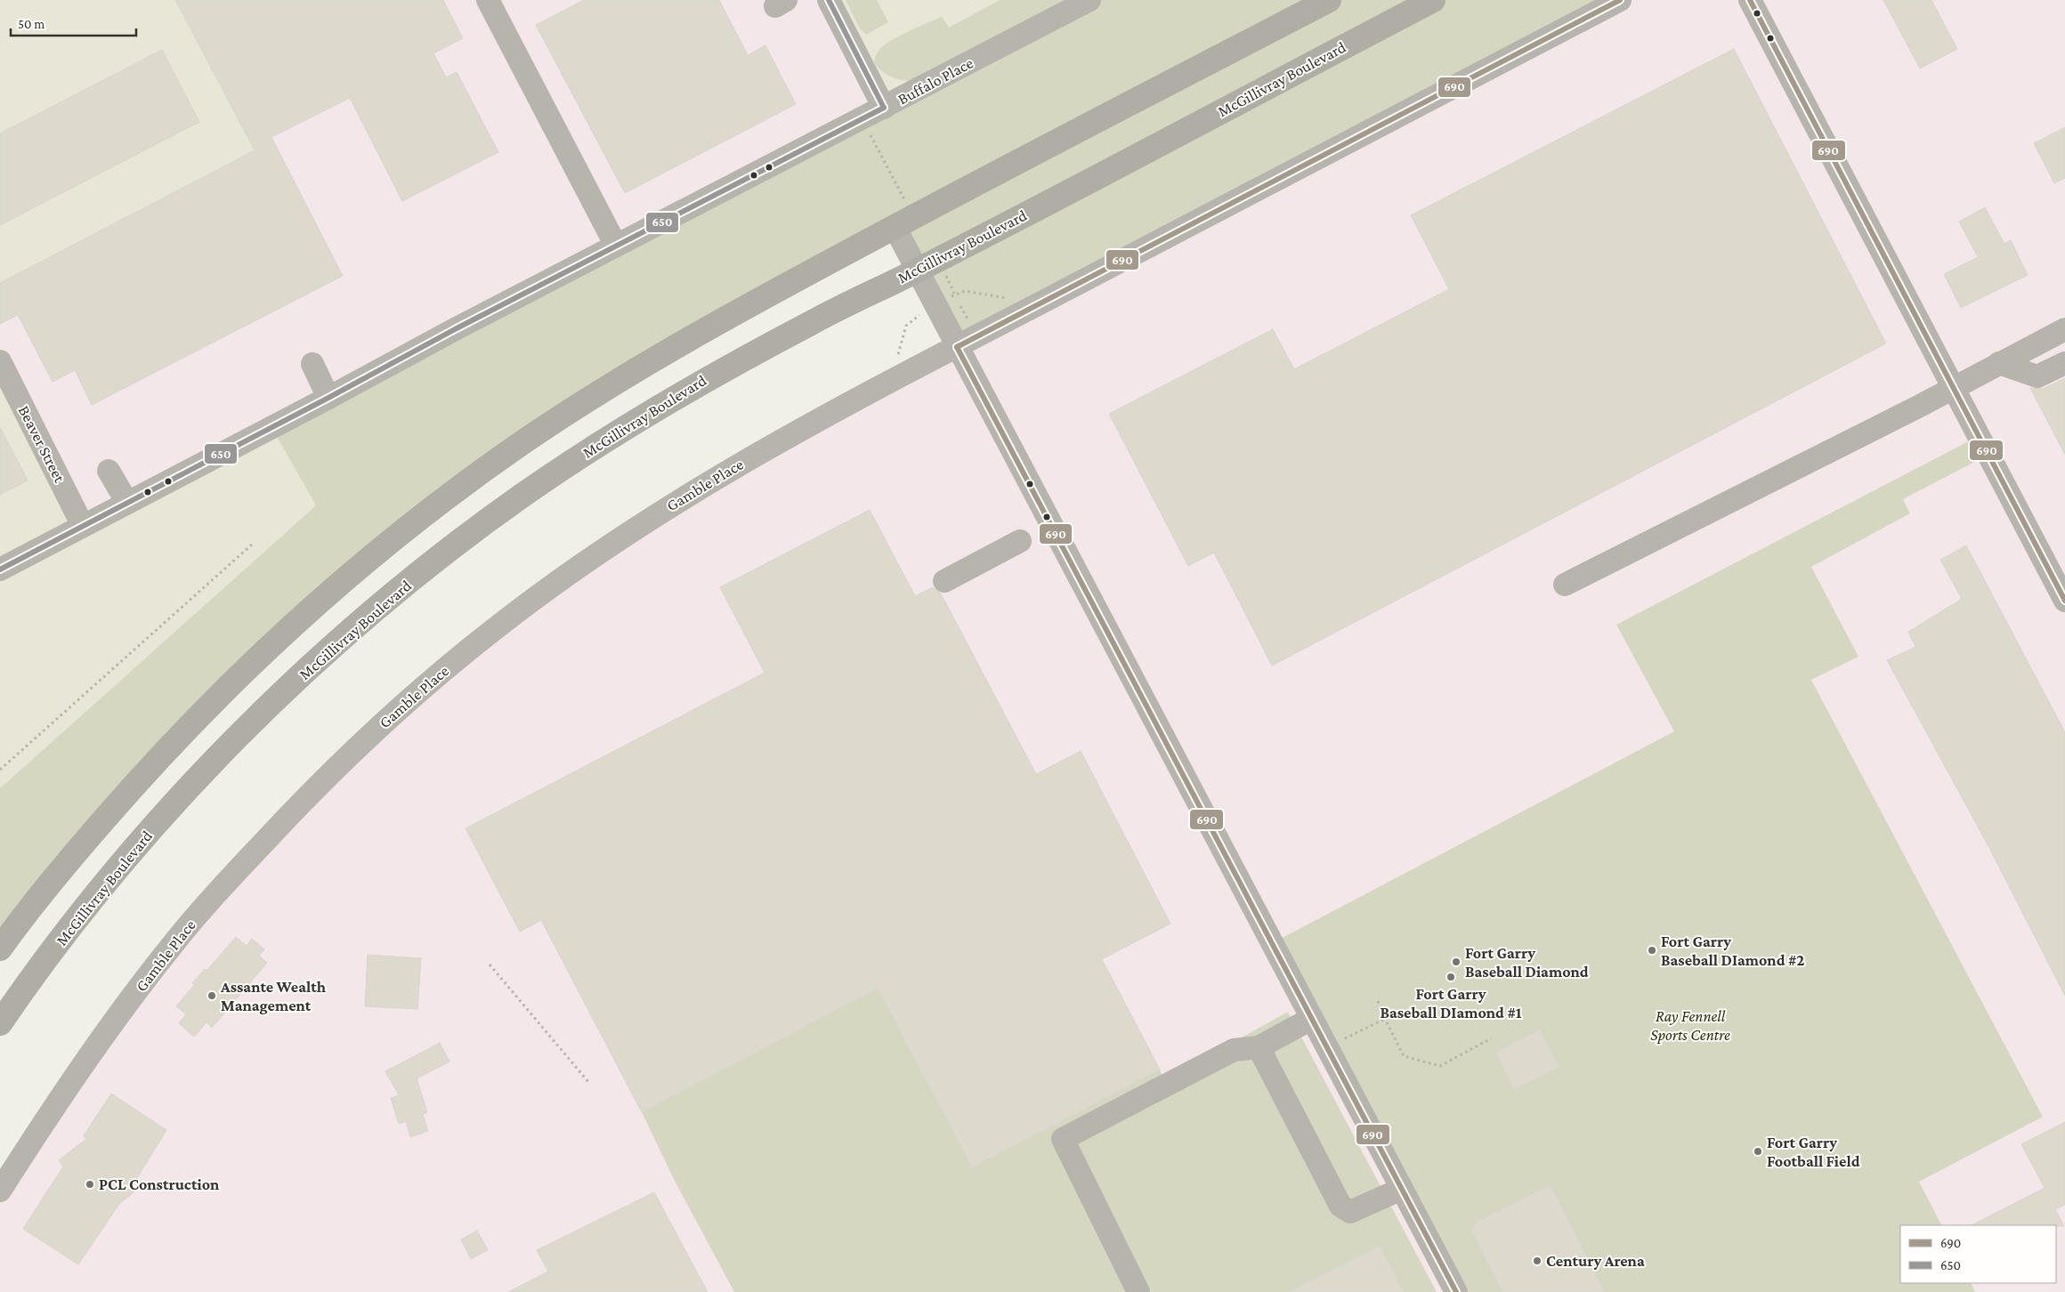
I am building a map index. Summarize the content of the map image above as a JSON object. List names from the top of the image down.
{
  "streets": {
    "main road": ["McGillivray Boulevard"],
    "street": ["Buffalo Place", "Beaver Street", "Gamble Place"]
  },
  "crossings": [
    ["Buffalo Place", "Beaver Street"]
  ],
  "parks": ["Ray Fennell Sports Centre"],
  "places": [
    "Fort Garry Baseball DIamond #2",
    "Fort Garry Baseball Diamond",
    "Fort Garry Baseball DIamond #1",
    "Assante Wealth Management",
    "Fort Garry Football Field",
    "PCL Construction",
    "Century Arena"
  ],
  "lines": ["transit line 690", "transit line 650"],
  "legend": ["690", "650"],
  "scale_bar": "50 m"
}
